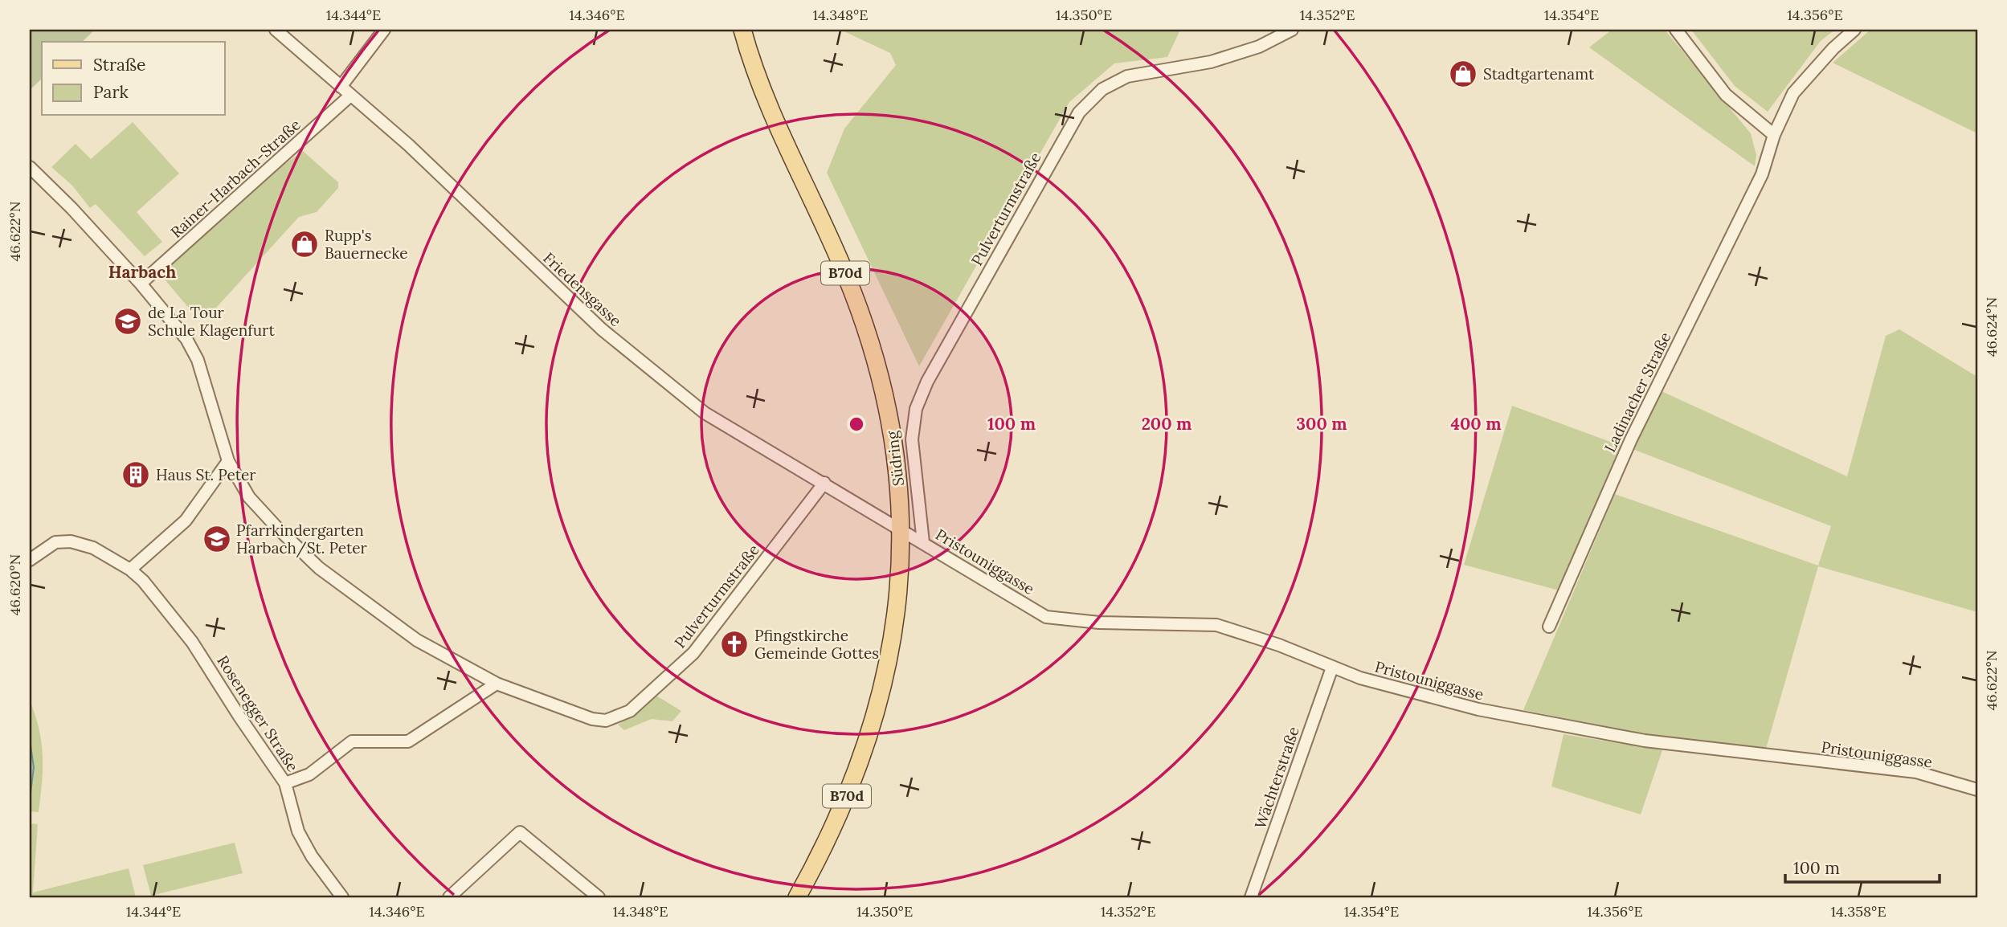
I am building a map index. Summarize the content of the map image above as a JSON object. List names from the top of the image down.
{
  "streets": {
    "main road": ["B70d", "Südring"],
    "street": [
      "Rainer-Harbach-Straße",
      "Pulverturmstraße",
      "Friedensgasse",
      "Ladinacher Straße",
      "Pristouniggasse",
      "Rosenegger Straße",
      "Wächterstraße"
    ]
  },
  "crossings": [
    ["Rainer-Harbach-Straße", "Pulverturmstraße"],
    ["Rainer-Harbach-Straße", "Friedensgasse"],
    ["Pulverturmstraße", "Friedensgasse"],
    ["Pulverturmstraße", "Pristouniggasse"],
    ["Friedensgasse", "Südring"],
    ["Friedensgasse", "Pristouniggasse"],
    ["Südring", "Pristouniggasse"],
    ["Pristouniggasse", "Wächterstraße"]
  ],
  "districts": ["Harbach"],
  "places": {
    "shop": ["Stadtgartenamt", "Rupp's Bauernecke"],
    "school or university": ["de La Tour Schule Klagenfurt", "Pfarrkindergarten Harbach/St. Peter"],
    "building": ["Haus St. Peter"],
    "church": ["Pfingstkirche Gemeinde Gottes"]
  },
  "legend": ["Straße", "Park"],
  "scale_bar": "100 m",
  "coordinates": [
    "14.344°E",
    "14.346°E",
    "14.348°E",
    "14.350°E",
    "14.352°E",
    "14.354°E",
    "14.356°E",
    "46.622°N",
    "46.624°N",
    "46.620°N",
    "14.358°E"
  ],
  "rings": [
    "100 m",
    "200 m",
    "300 m",
    "400 m"
  ]
}
